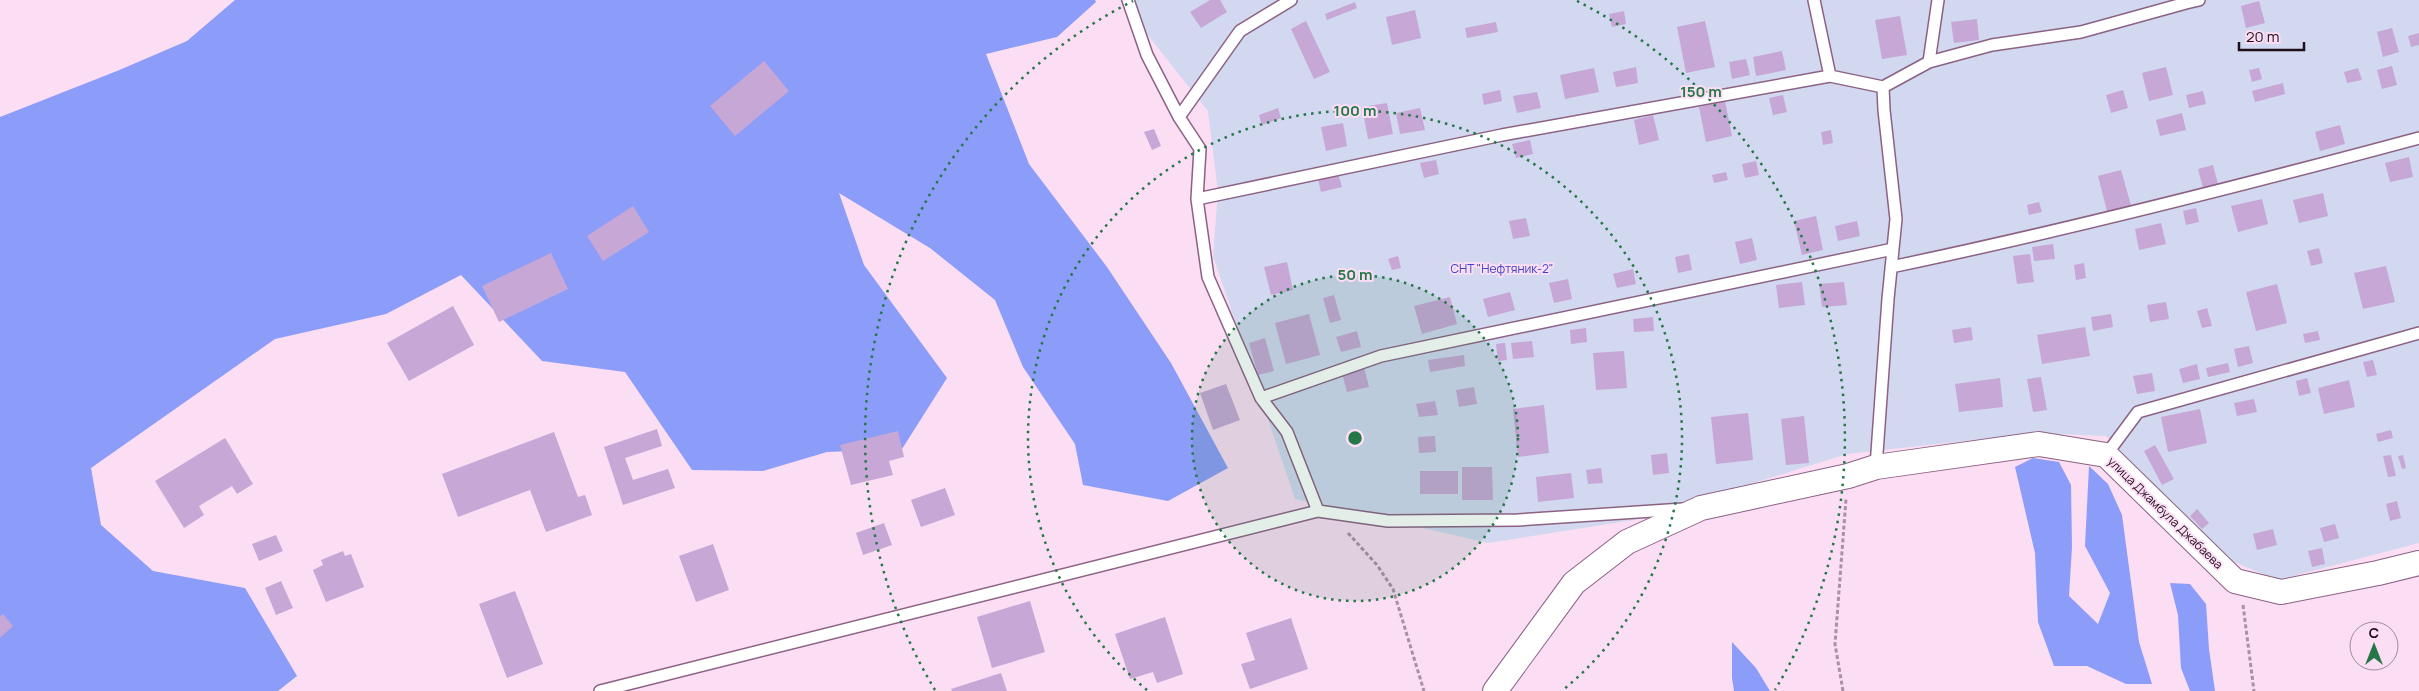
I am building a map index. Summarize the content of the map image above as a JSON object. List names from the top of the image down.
{
  "streets": {
    "street": ["улица Джамбула Джабаева"]
  },
  "parks": ["СНТ \"Нефтяник-2\""],
  "scale_bar": "20 m",
  "north": "top",
  "rings": ["150 m", "100 m", "50 m"]
}
